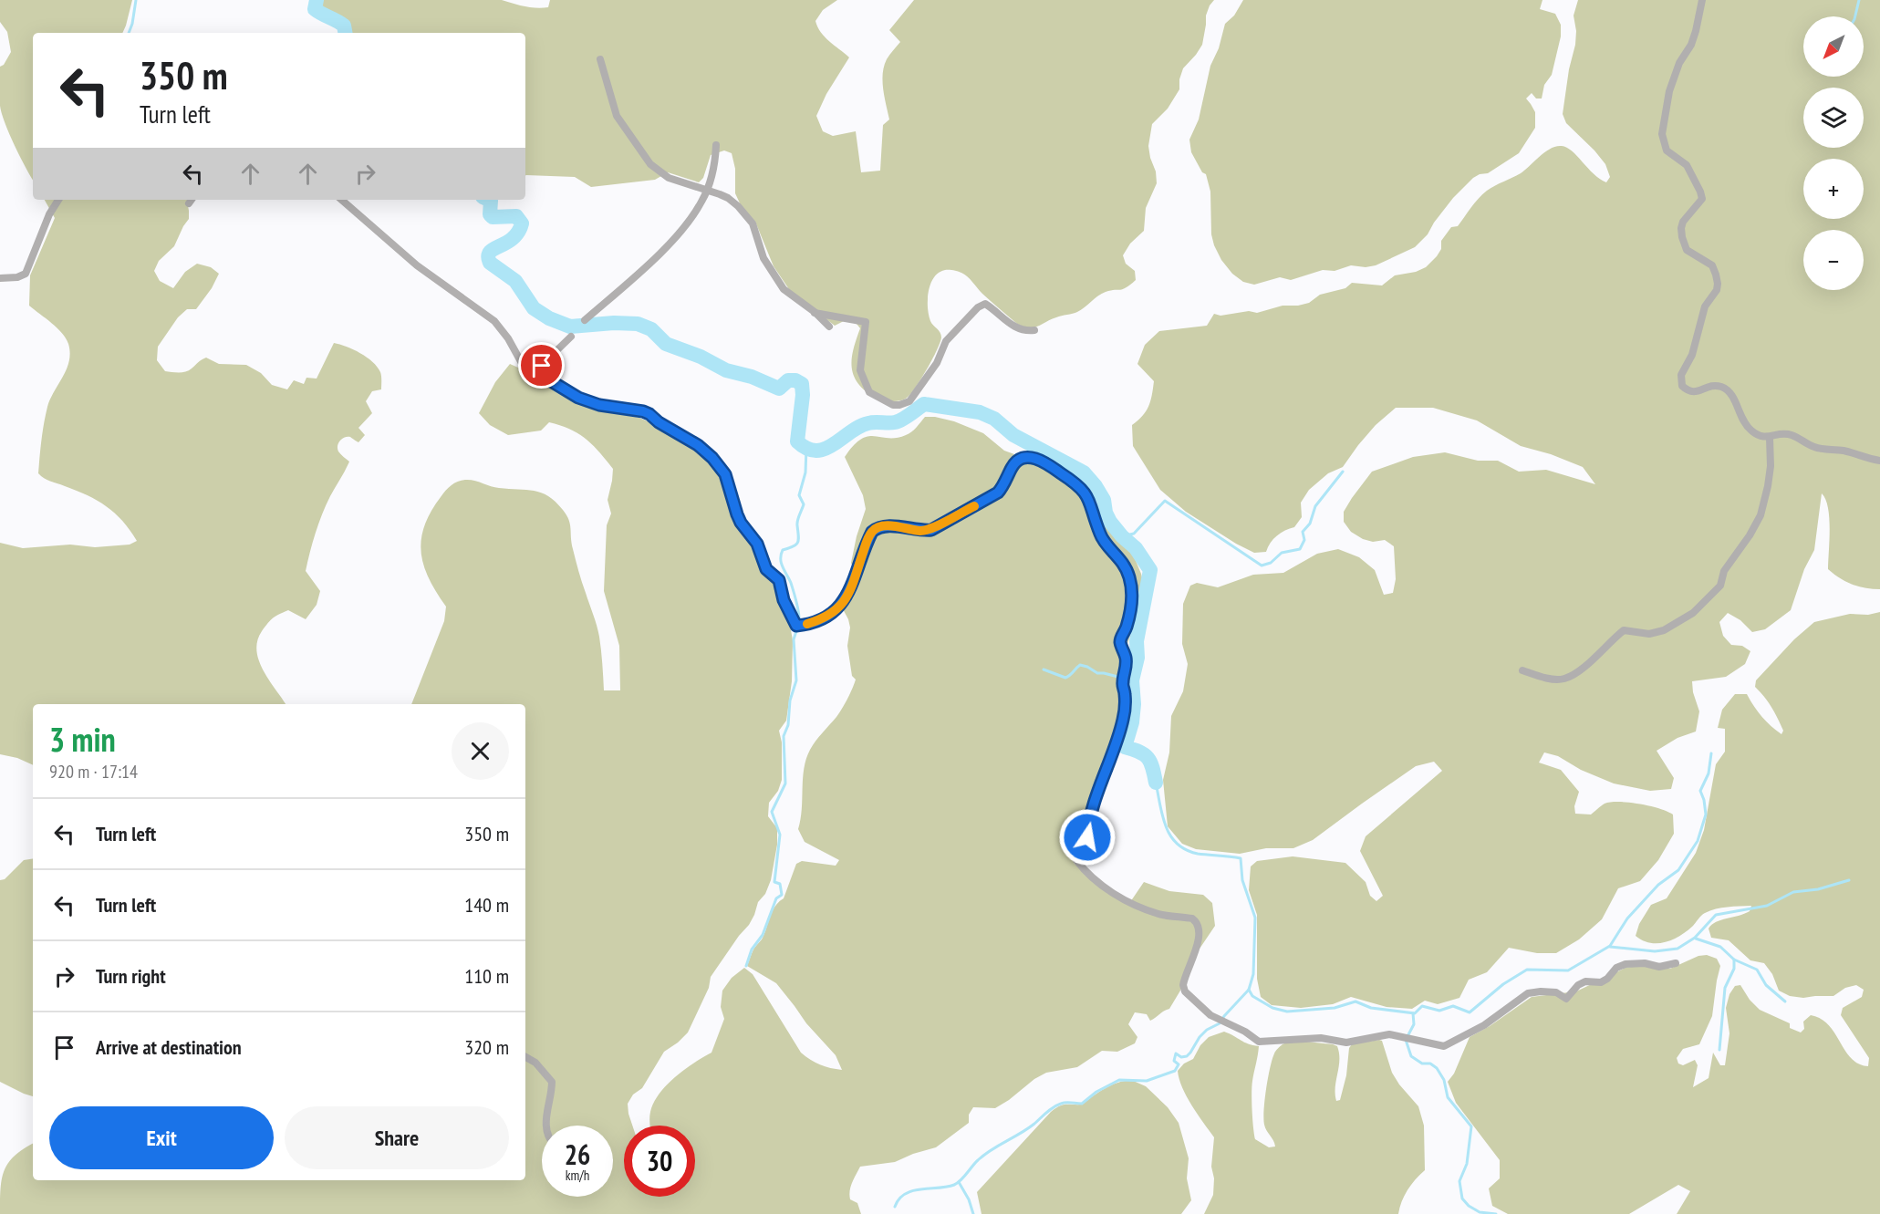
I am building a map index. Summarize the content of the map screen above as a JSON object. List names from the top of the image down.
{
  "north": "bottom left",
  "page": {
    "map_buttons": ["+", "−"],
    "turn": ["350 m", "Turn left"],
    "heading": ["3 min", "920 m · 17:14"],
    "list": [
      {
        "name": "Turn left",
        "value": "350 m"
      },
      {
        "name": "Turn left",
        "value": "140 m"
      },
      {
        "name": "Turn right",
        "value": "110 m"
      },
      {
        "name": "Arrive at destination",
        "value": "320 m"
      }
    ],
    "buttons": ["Exit", "Share"],
    "speed": "26 km/h",
    "limit": "30"
  }
}
